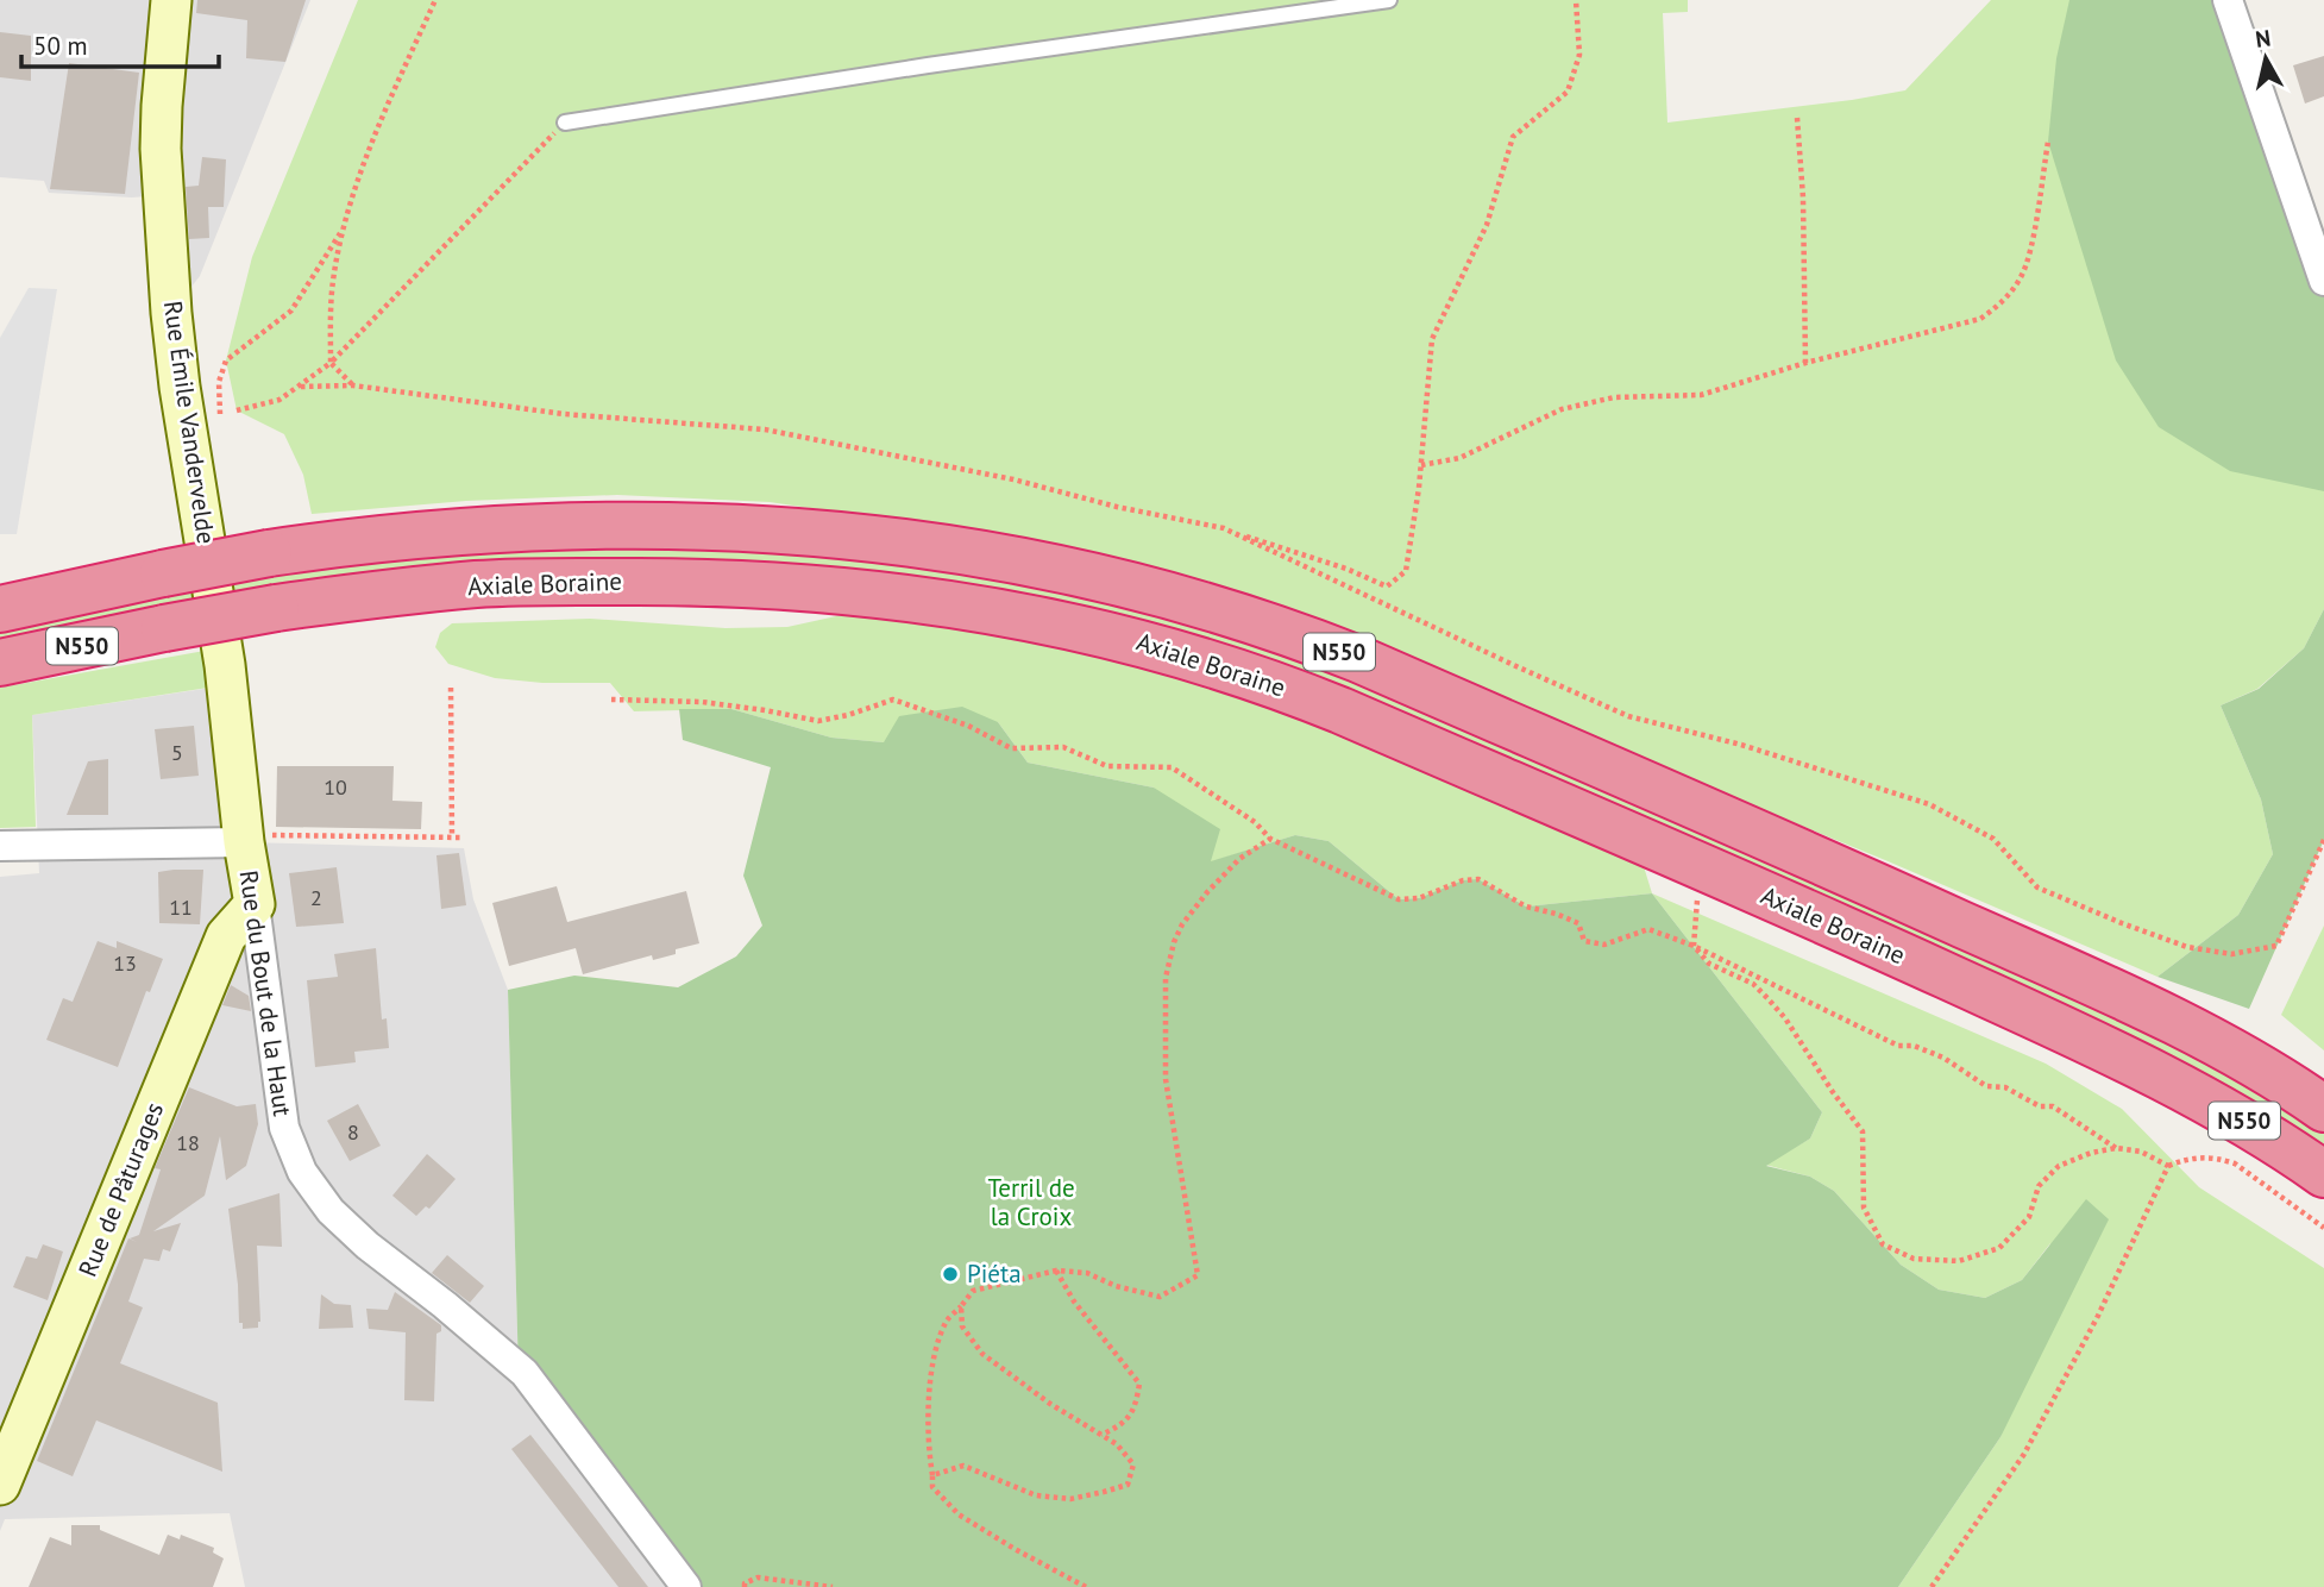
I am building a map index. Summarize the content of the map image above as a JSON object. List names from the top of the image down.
{
  "streets": {
    "highway": ["Axiale Boraine", "N550"],
    "street": ["Rue Émile Vandervelde", "Rue du Bout de la Haut", "Rue de Pâturages"]
  },
  "crossings": [
    ["Rue Émile Vandervelde", "Rue du Bout de la Haut"],
    ["Rue du Bout de la Haut", "Rue de Pâturages"]
  ],
  "parks": ["Terril de la Croix"],
  "places": ["Piéta"],
  "house_numbers": [
    "5",
    "10",
    "2",
    "11",
    "13",
    "8",
    "18"
  ],
  "scale_bar": "50 m",
  "north": "top"
}
